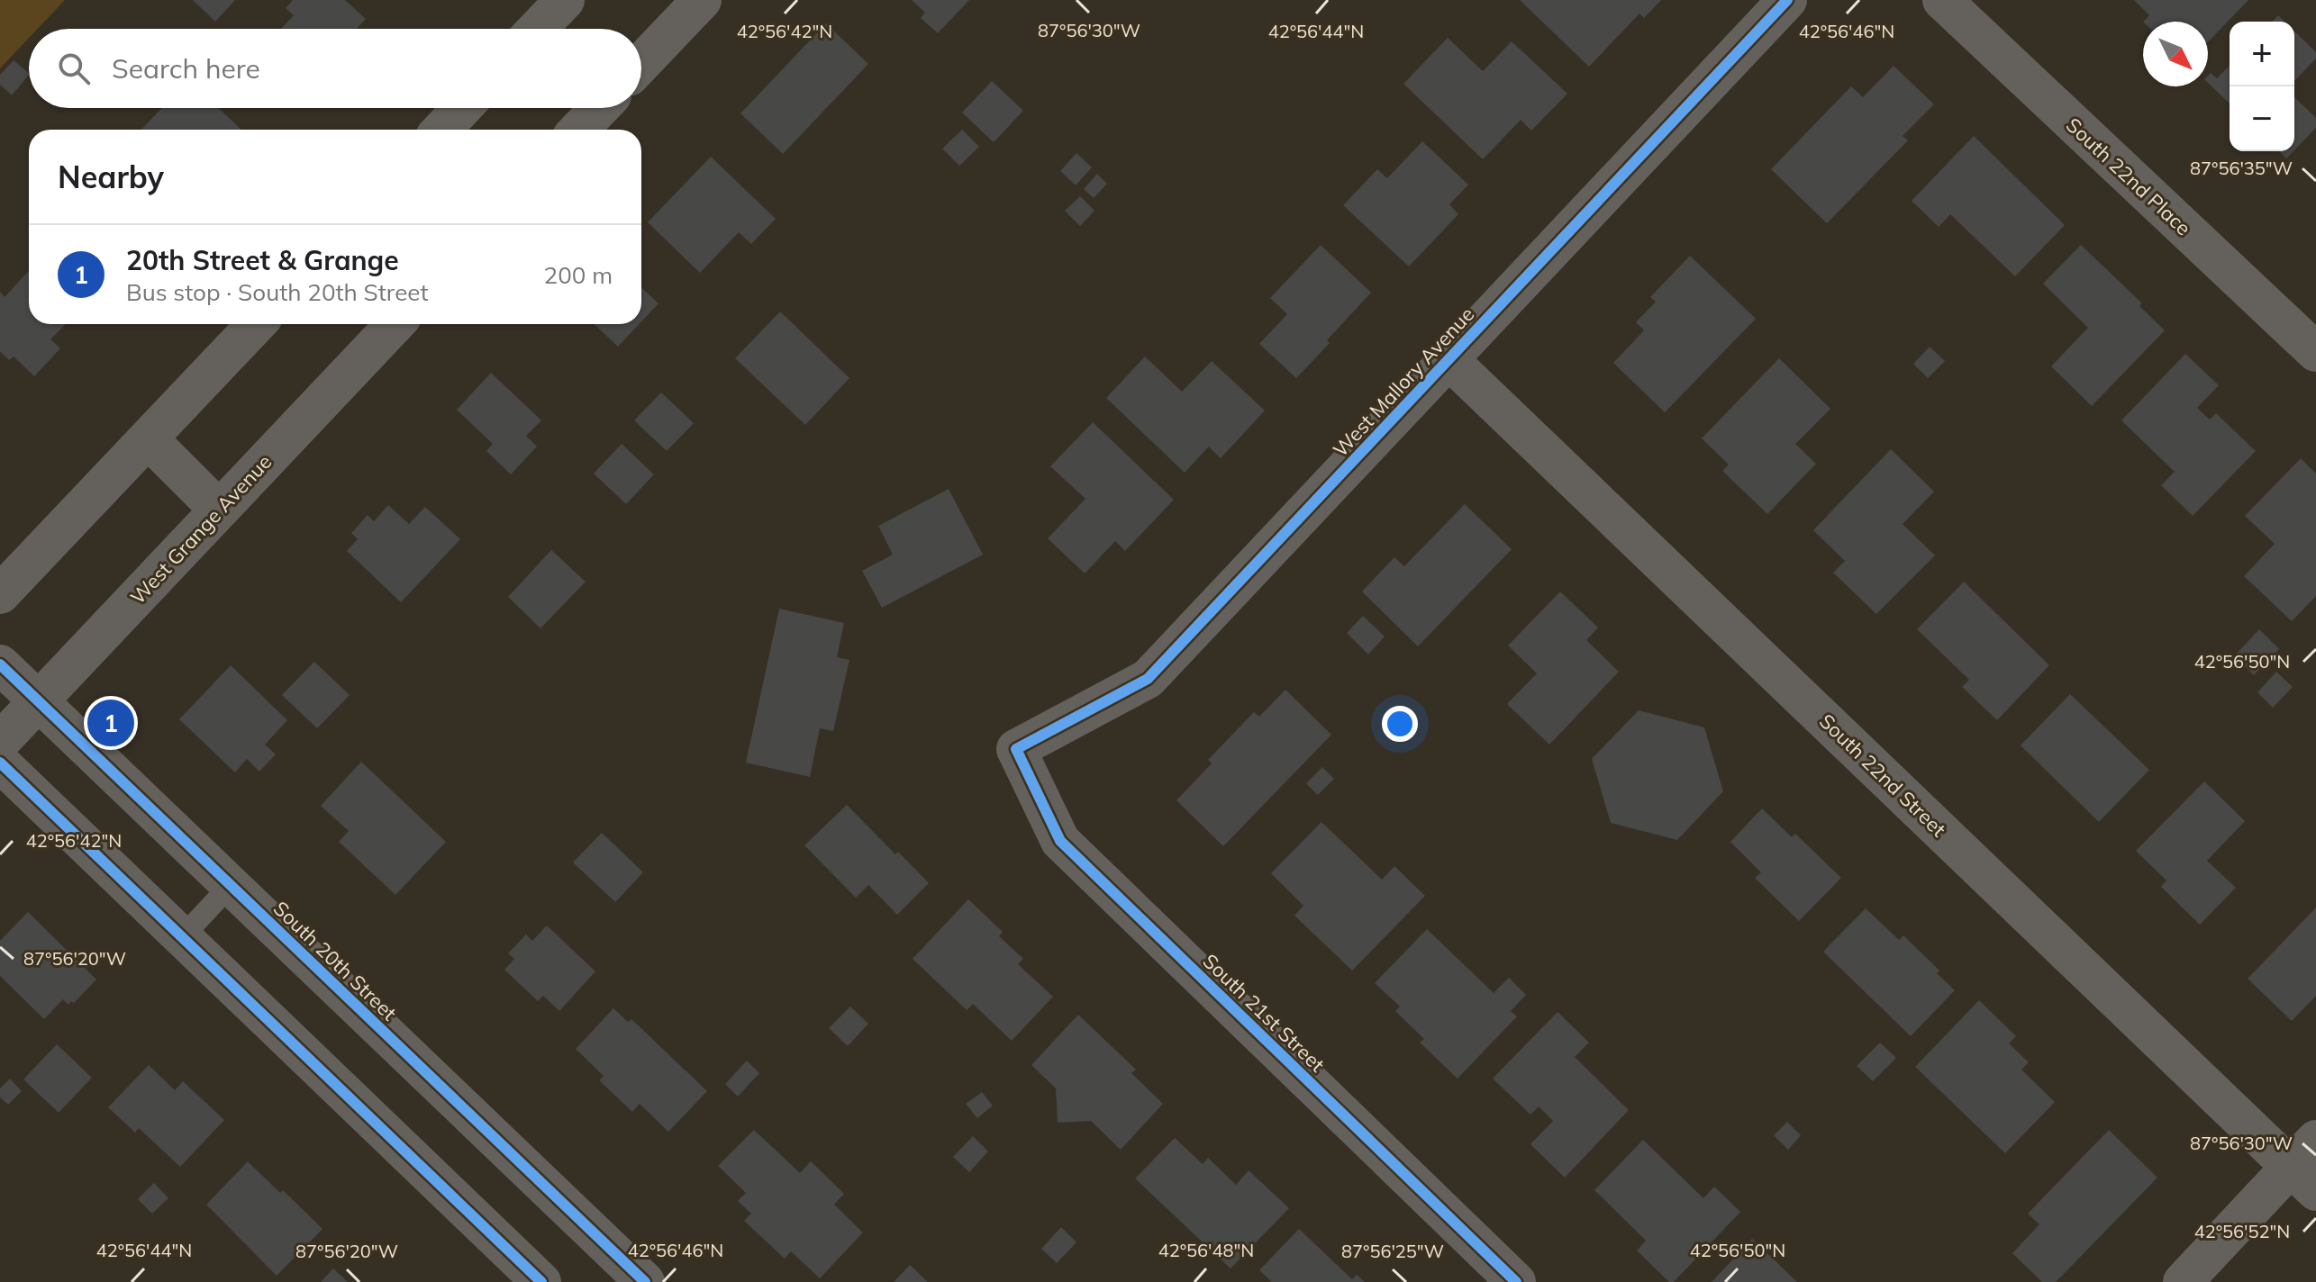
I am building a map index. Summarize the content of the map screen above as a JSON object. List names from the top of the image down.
{
  "streets": {
    "street": [
      "South 22nd Place",
      "West Mallory Avenue",
      "West Grange Avenue",
      "South 22nd Street",
      "South 20th Street",
      "South 21st Street"
    ]
  },
  "crossings": [
    ["West Mallory Avenue", "South 22nd Street"],
    ["West Mallory Avenue", "South 21st Street"],
    ["West Grange Avenue", "South 20th Street"]
  ],
  "north": "bottom right",
  "page": {
    "map_buttons": ["+", "−"],
    "search": "Search here",
    "heading": "Nearby",
    "list": [
      {
        "mark": "1",
        "name": "20th Street & Grange",
        "note": "Bus stop · South 20th Street",
        "value": "200 m"
      }
    ],
    "pins": "1"
  },
  "coordinates": [
    "87°56'30\"W",
    "42°56'42\"N",
    "42°56'44\"N",
    "42°56'46\"N",
    "87°56'35\"W",
    "42°56'50\"N",
    "87°56'20\"W",
    "42°56'52\"N",
    "42°56'48\"N",
    "87°56'25\"W"
  ]
}
